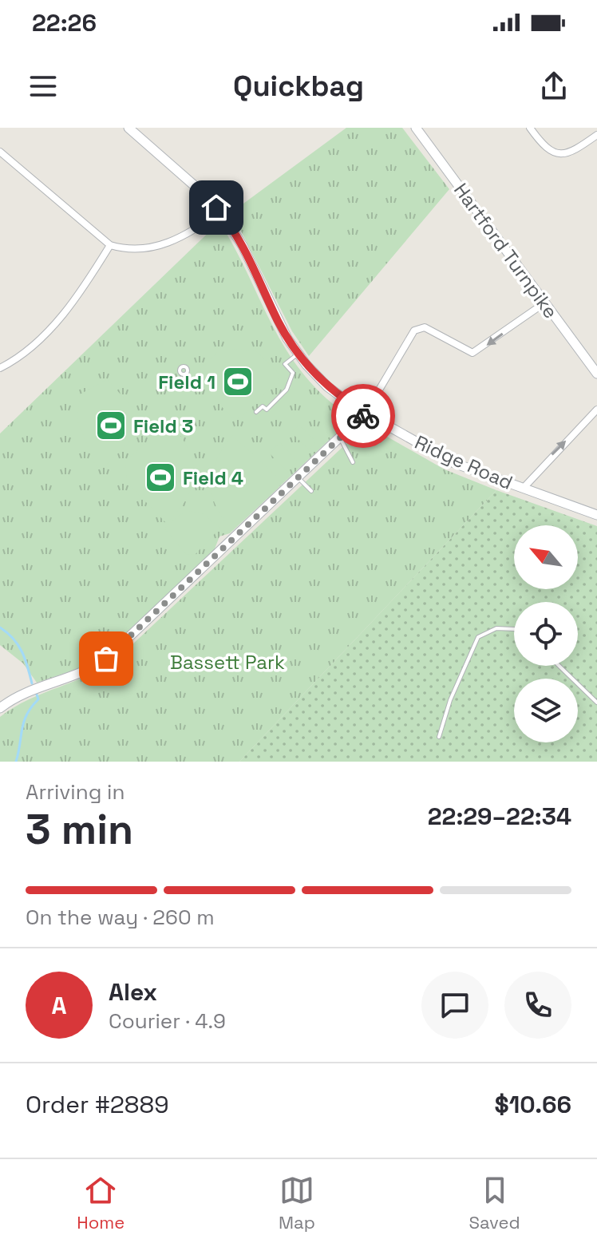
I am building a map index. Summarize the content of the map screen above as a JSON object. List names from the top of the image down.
{
  "streets": {
    "main road": ["Hartford Turnpike", "Ridge Road"]
  },
  "parks": ["Bassett Park"],
  "places": {
    "sports": ["Field 1", "Field 3", "Field 4"]
  },
  "north": "top left",
  "page": {
    "status": "22:26",
    "header": "Quickbag",
    "heading": ["3 min", "Arriving in", "22:29–22:34"],
    "panel": [
      "Alex",
      "Courier · 4.9",
      "Order #2889",
      "$10.66"
    ],
    "bar": "On the way · 260 m",
    "round": "A",
    "tabs": ["Home", "Map", "Saved"]
  }
}
